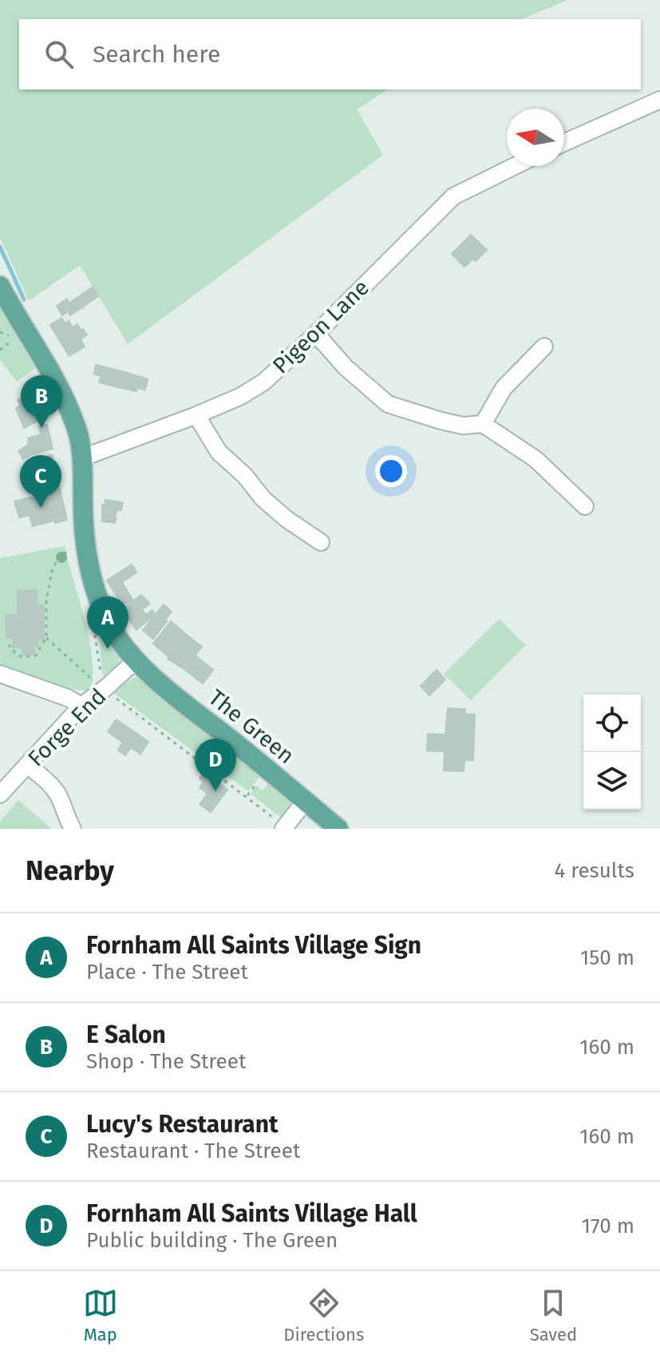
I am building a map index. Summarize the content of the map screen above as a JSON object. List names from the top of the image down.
{
  "streets": {
    "main road": ["The Green"],
    "street": ["Pigeon Lane", "Forge End"]
  },
  "crossings": [
    ["Pigeon Lane", "The Green"],
    ["The Green", "Forge End"]
  ],
  "north": "left",
  "page": {
    "search": "Search here",
    "pins": [
      "B",
      "C",
      "A",
      "D"
    ],
    "heading": ["Nearby", "4 results"],
    "list": [
      {
        "mark": "A",
        "name": "Fornham All Saints Village Sign",
        "note": "Place · The Street",
        "value": "150 m"
      },
      {
        "mark": "B",
        "name": "E Salon",
        "note": "Shop · The Street",
        "value": "160 m"
      },
      {
        "mark": "C",
        "name": "Lucy's Restaurant",
        "note": "Restaurant · The Street",
        "value": "160 m"
      },
      {
        "mark": "D",
        "name": "Fornham All Saints Village Hall",
        "note": "Public building · The Green",
        "value": "170 m"
      }
    ],
    "nav": ["Map", "Directions", "Saved"]
  }
}
